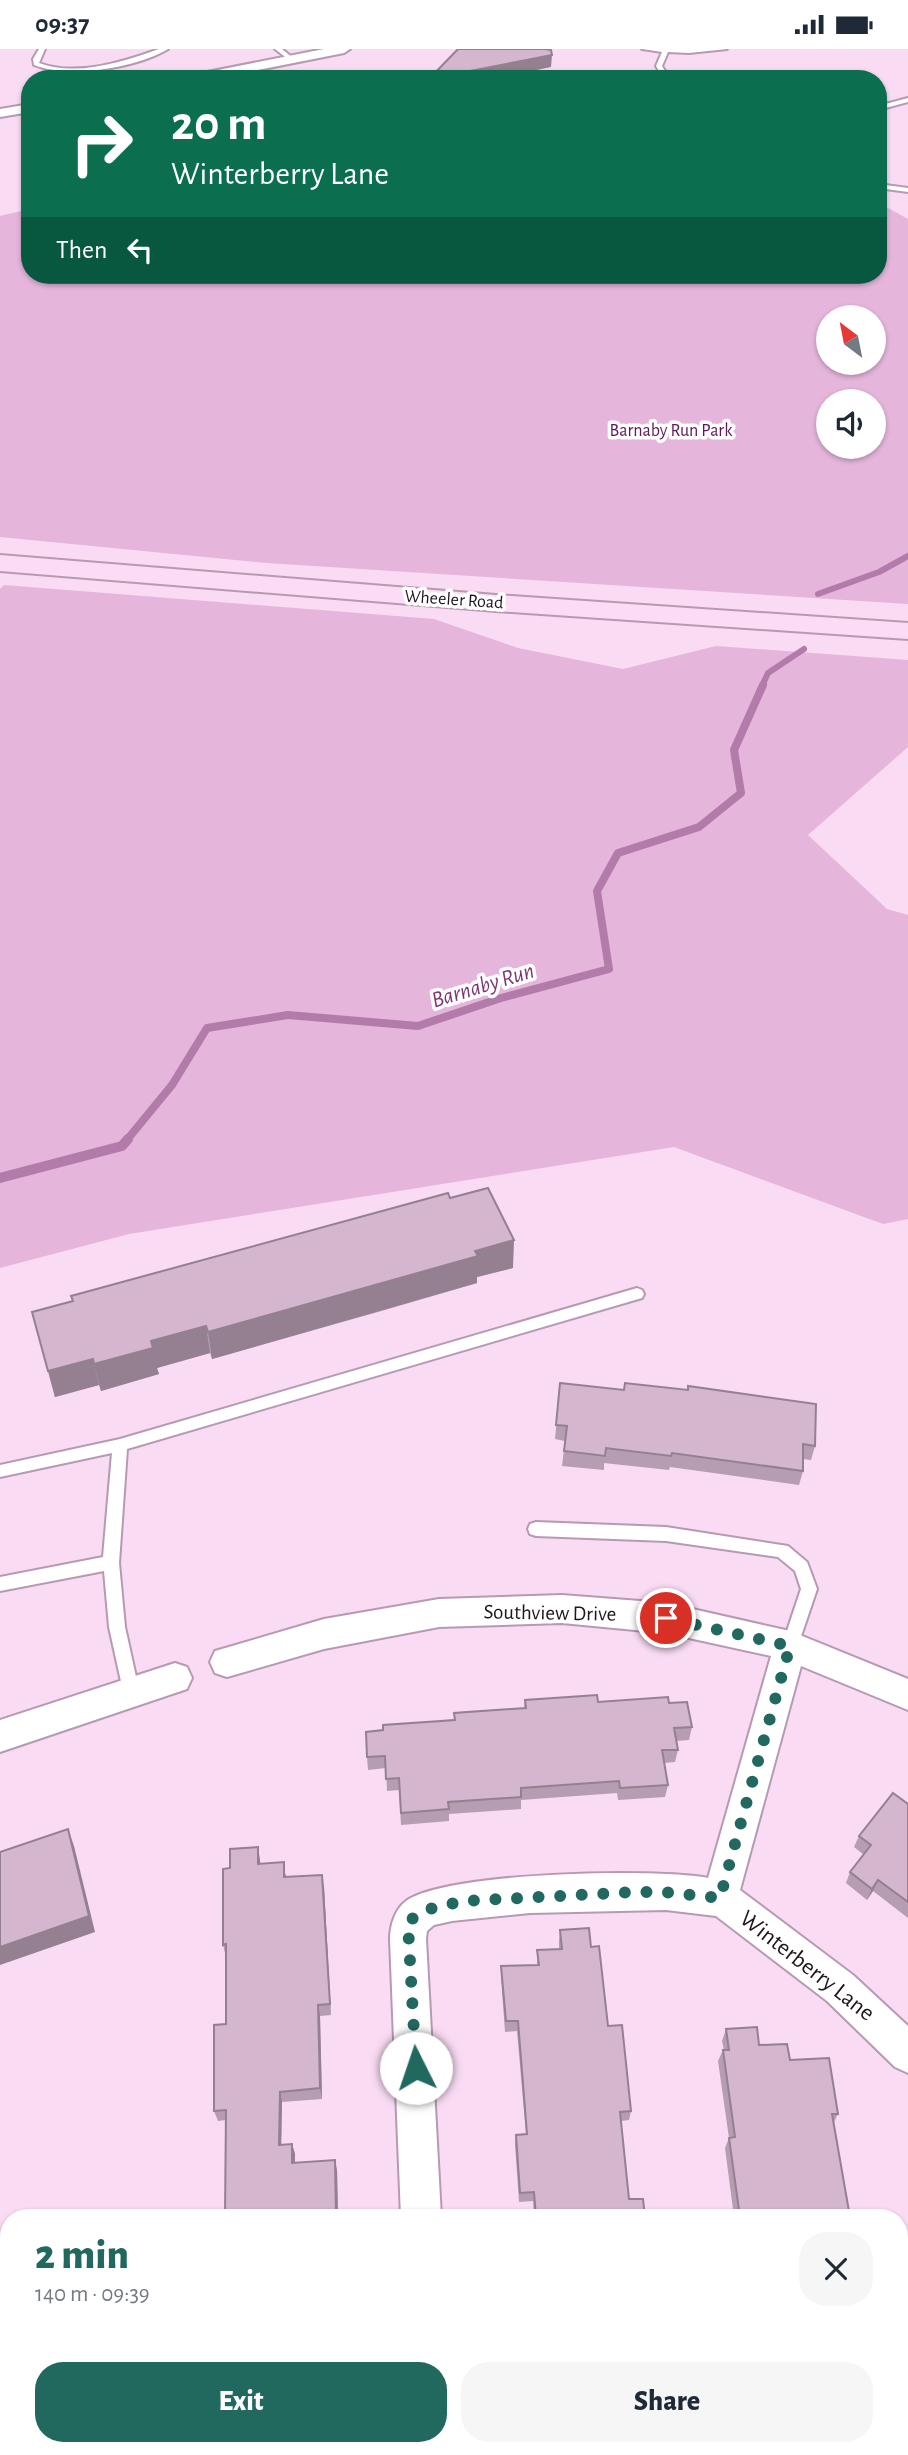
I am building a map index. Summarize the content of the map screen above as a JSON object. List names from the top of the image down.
{
  "streets": {
    "main road": ["Wheeler Road"],
    "street": ["Southview Drive", "Winterberry Lane"]
  },
  "water": ["Barnaby Run"],
  "parks": ["Barnaby Run Park"],
  "north": "top left",
  "page": {
    "status": "09:37",
    "turn": ["20 m", "Winterberry Lane"],
    "then": "Then",
    "heading": ["2 min", "140 m · 09:39"],
    "buttons": ["Exit", "Share"]
  }
}
